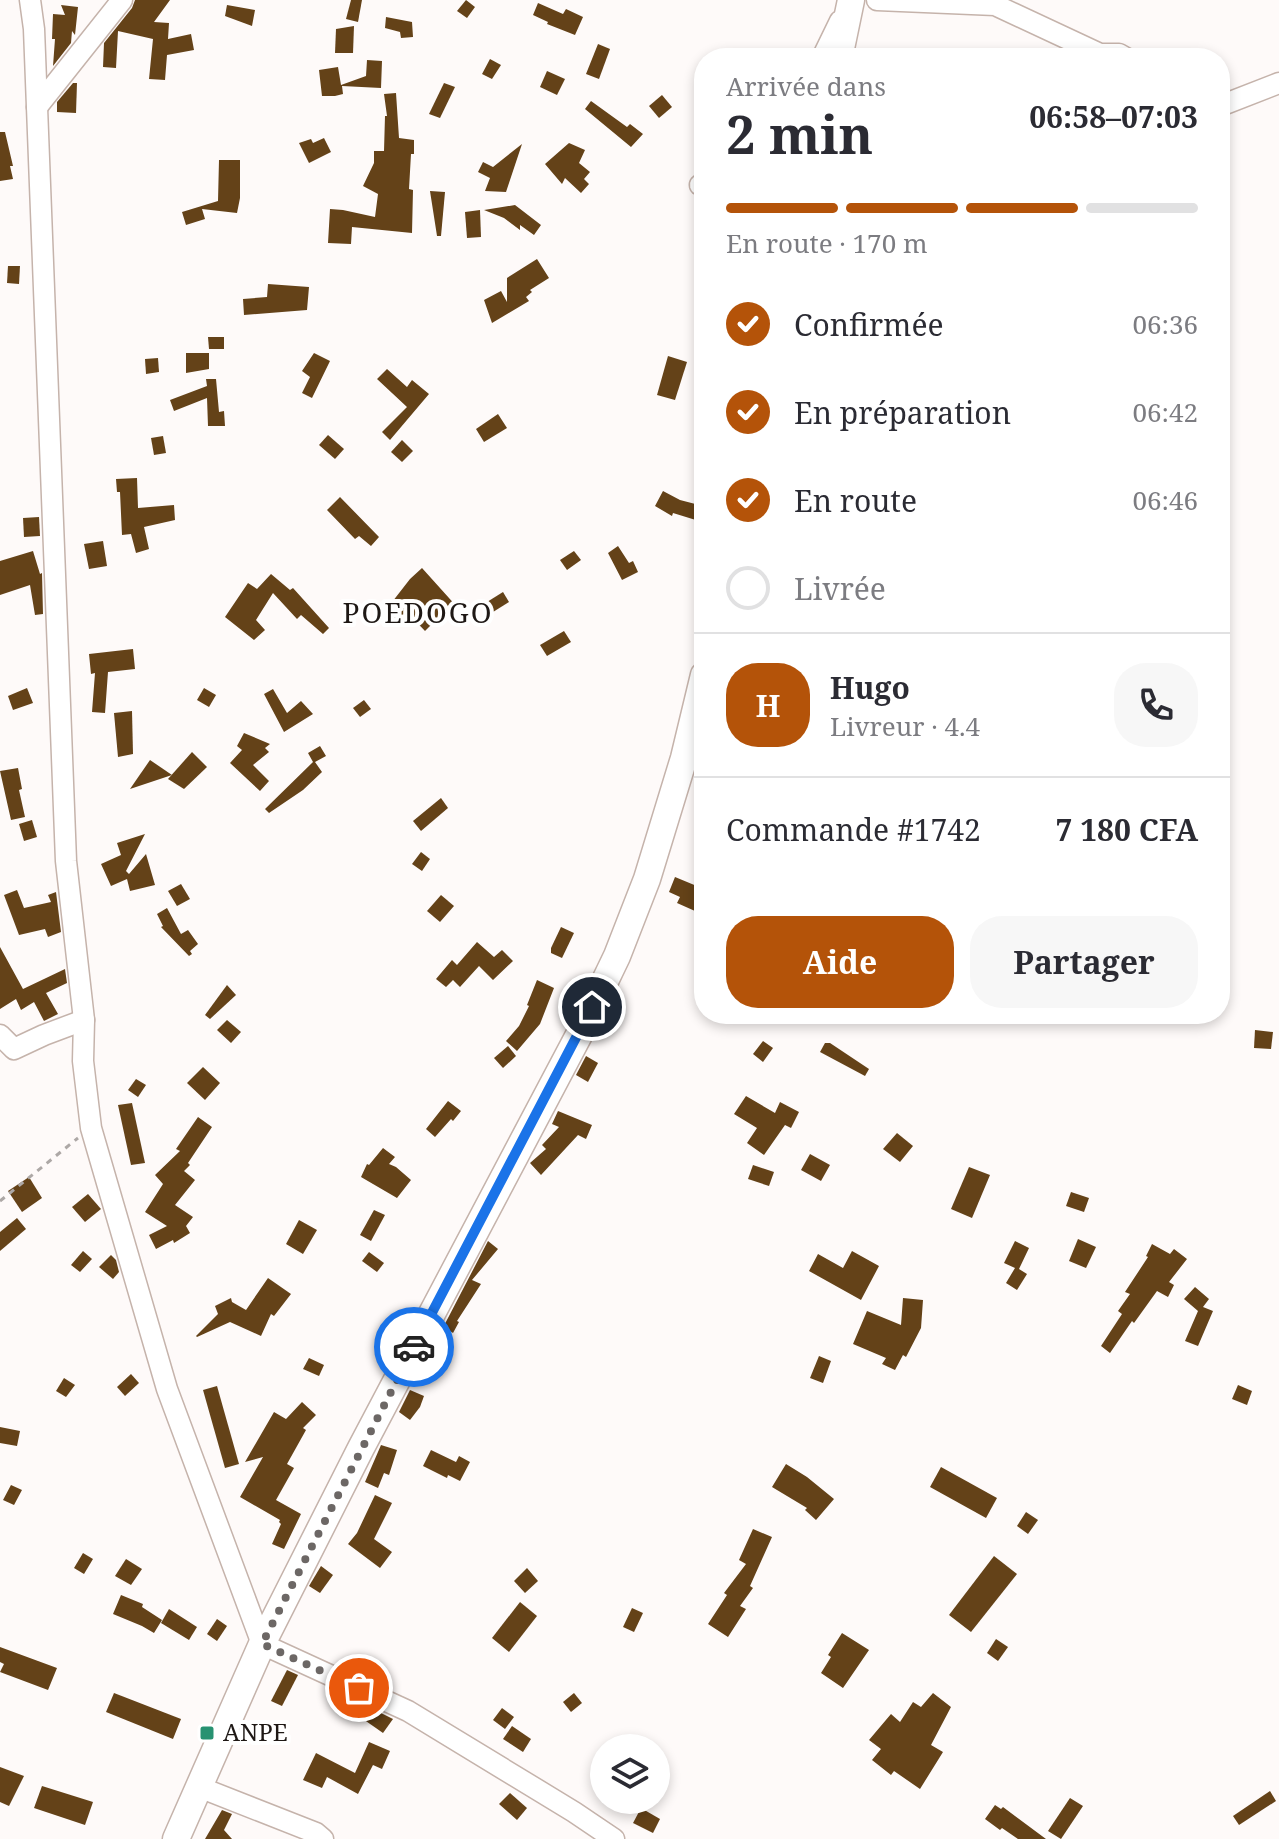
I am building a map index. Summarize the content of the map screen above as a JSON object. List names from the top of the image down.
{
  "districts": ["POEDOGO"],
  "places": {
    "transit": ["ANPE"]
  },
  "page": {
    "heading": ["2 min", "Arrivée dans", "06:58–07:03"],
    "panel": [
      "Hugo",
      "Livreur · 4.4",
      "Commande #1742",
      "7 180 CFA"
    ],
    "bar": "En route · 170 m",
    "list": [
      ["Confirmée", "06:36"],
      ["En préparation", "06:42"],
      ["En route", "06:46"],
      "Livrée"
    ],
    "round": "H",
    "buttons": ["Aide", "Partager"]
  }
}
